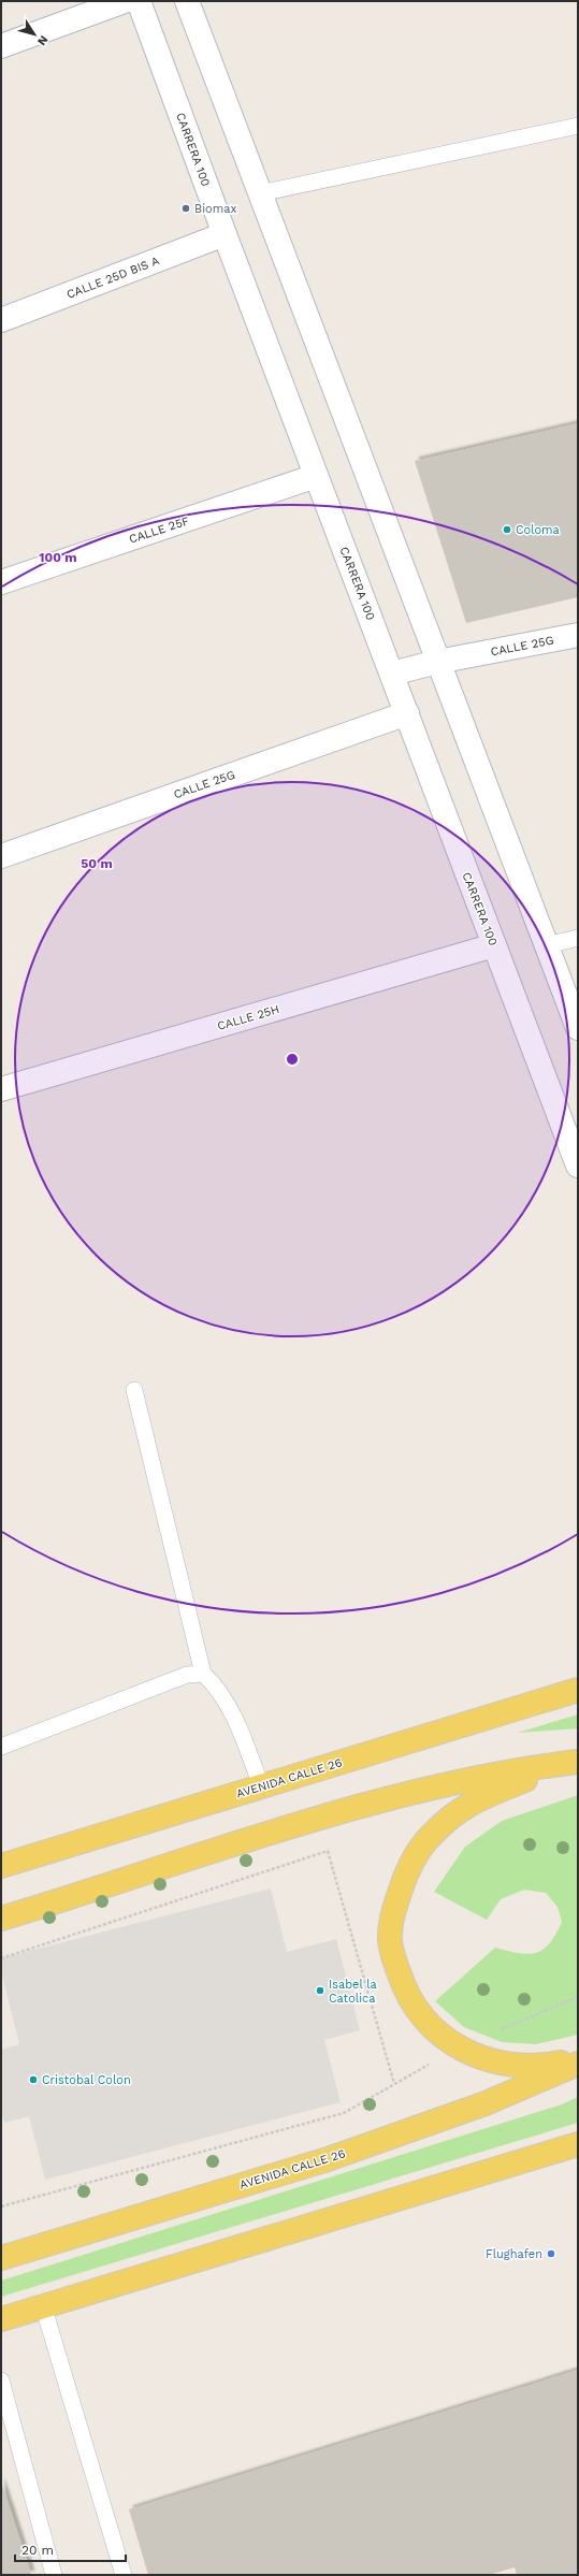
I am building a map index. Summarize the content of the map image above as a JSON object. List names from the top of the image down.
{
  "streets": {
    "main road": [
      "CARRERA 100",
      "CALLE 25D BIS A",
      "CALLE 25F",
      "CALLE 25G",
      "CALLE 25H",
      "AVENIDA CALLE 26"
    ]
  },
  "crossings": [
    ["CARRERA 100", "CALLE 25D BIS A"],
    ["CARRERA 100", "CALLE 25F"],
    ["CARRERA 100", "CALLE 25G"],
    ["CARRERA 100", "CALLE 25H"]
  ],
  "places": [
    "Biomax",
    "Coloma",
    "Isabel la Catolica",
    "Cristobal Colon",
    "Flughafen"
  ],
  "scale_bar": "20 m",
  "north": "bottom right",
  "rings": ["100 m", "50 m"]
}
